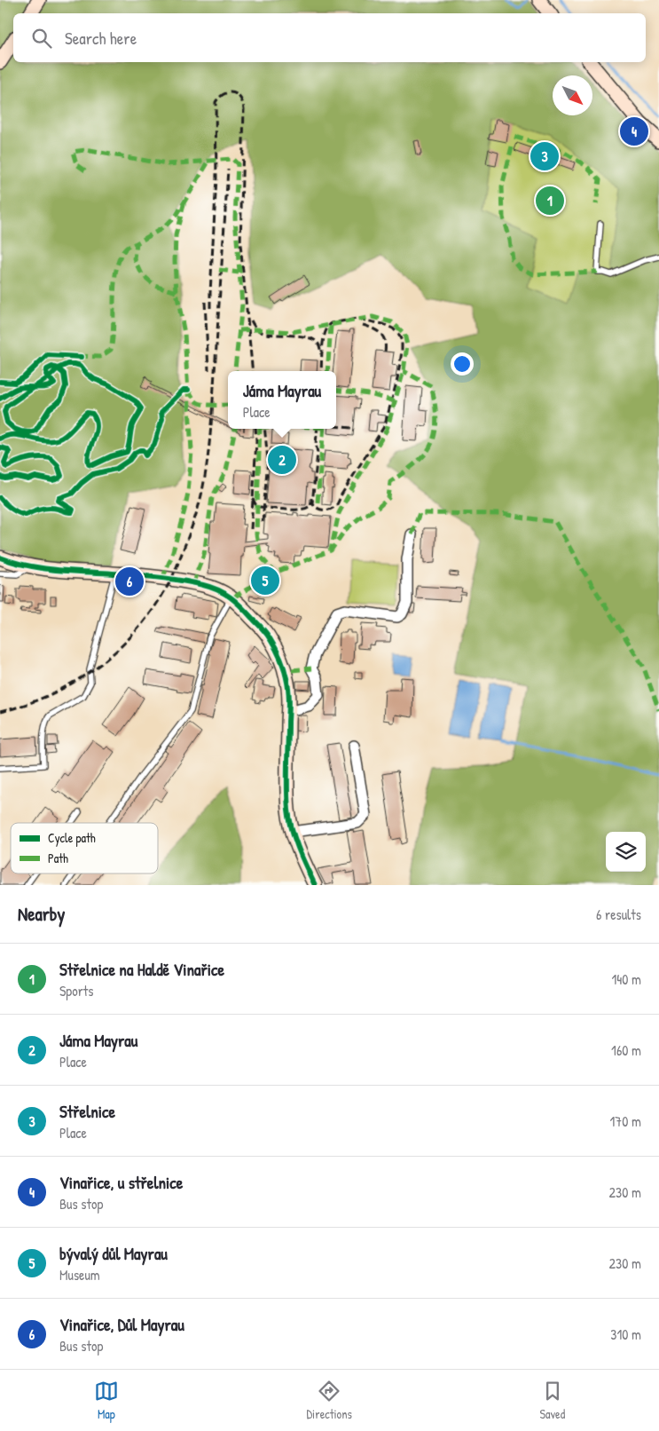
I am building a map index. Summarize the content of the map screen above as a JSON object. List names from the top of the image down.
{
  "legend": ["Cycle path", "Path"],
  "north": "bottom right",
  "page": {
    "search": "Search here",
    "pins": [
      "4",
      "3",
      "1",
      "2",
      "5",
      "6"
    ],
    "popup": ["Jáma Mayrau", "Place"],
    "heading": ["Nearby", "6 results"],
    "list": [
      {
        "mark": "1",
        "name": "Střelnice na Haldě Vinařice",
        "note": "Sports",
        "value": "140 m"
      },
      {
        "mark": "2",
        "name": "Jáma Mayrau",
        "note": "Place",
        "value": "160 m"
      },
      {
        "mark": "3",
        "name": "Střelnice",
        "note": "Place",
        "value": "170 m"
      },
      {
        "mark": "4",
        "name": "Vinařice, u střelnice",
        "note": "Bus stop",
        "value": "230 m"
      },
      {
        "mark": "5",
        "name": "bývalý důl Mayrau",
        "note": "Museum",
        "value": "230 m"
      },
      {
        "mark": "6",
        "name": "Vinařice, Důl Mayrau",
        "note": "Bus stop",
        "value": "310 m"
      }
    ],
    "nav": ["Map", "Directions", "Saved"]
  }
}
